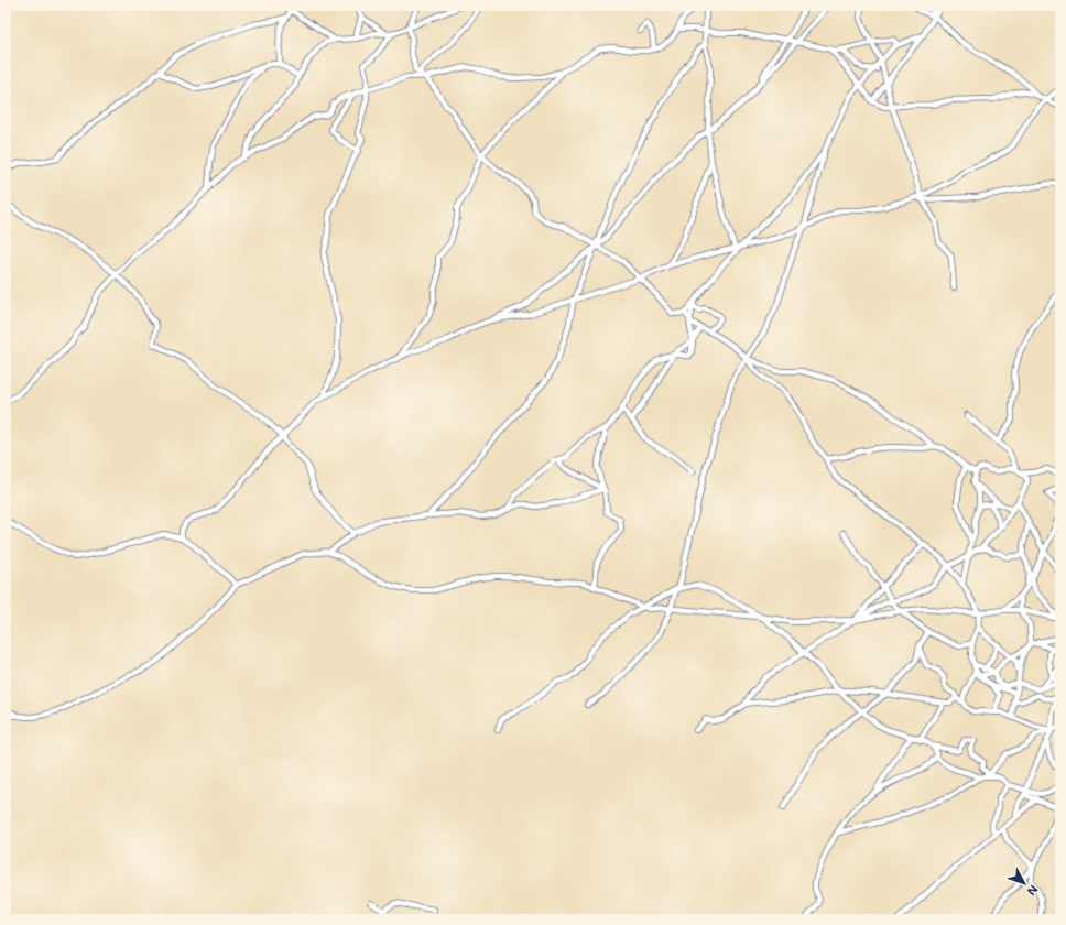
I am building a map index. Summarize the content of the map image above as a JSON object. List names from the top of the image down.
{
  "north": "bottom right"
}
